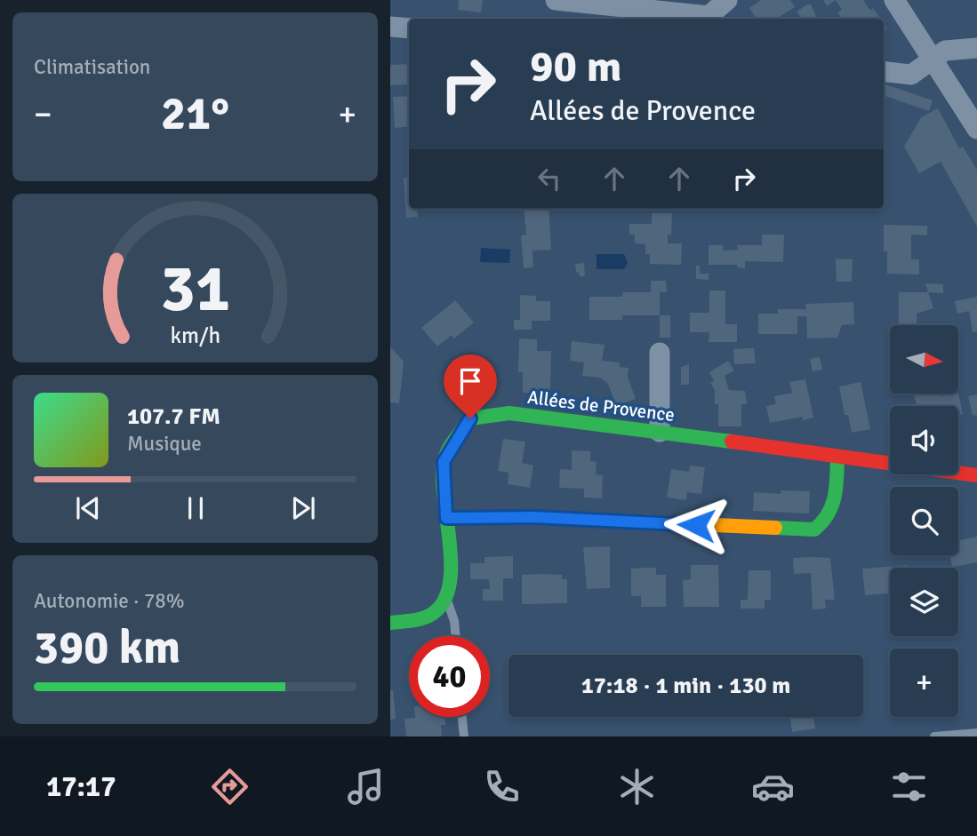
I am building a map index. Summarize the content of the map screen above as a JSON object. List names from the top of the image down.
{
  "streets": {
    "street": ["Allées de Provence"]
  },
  "north": "right",
  "page": {
    "tile": [
      "Climatisation",
      ["Autonomie · 78%", "390 km"]
    ],
    "turn": ["90 m", "Allées de Provence"],
    "heat": ["−", "21°", "+"],
    "map_buttons": "+",
    "song": ["107.7 FM", "Musique"],
    "limit": "40",
    "trip": "17:18 · 1 min · 130 m",
    "tabs": "17:17",
    "gauge": ["31", "km/h"]
  }
}
